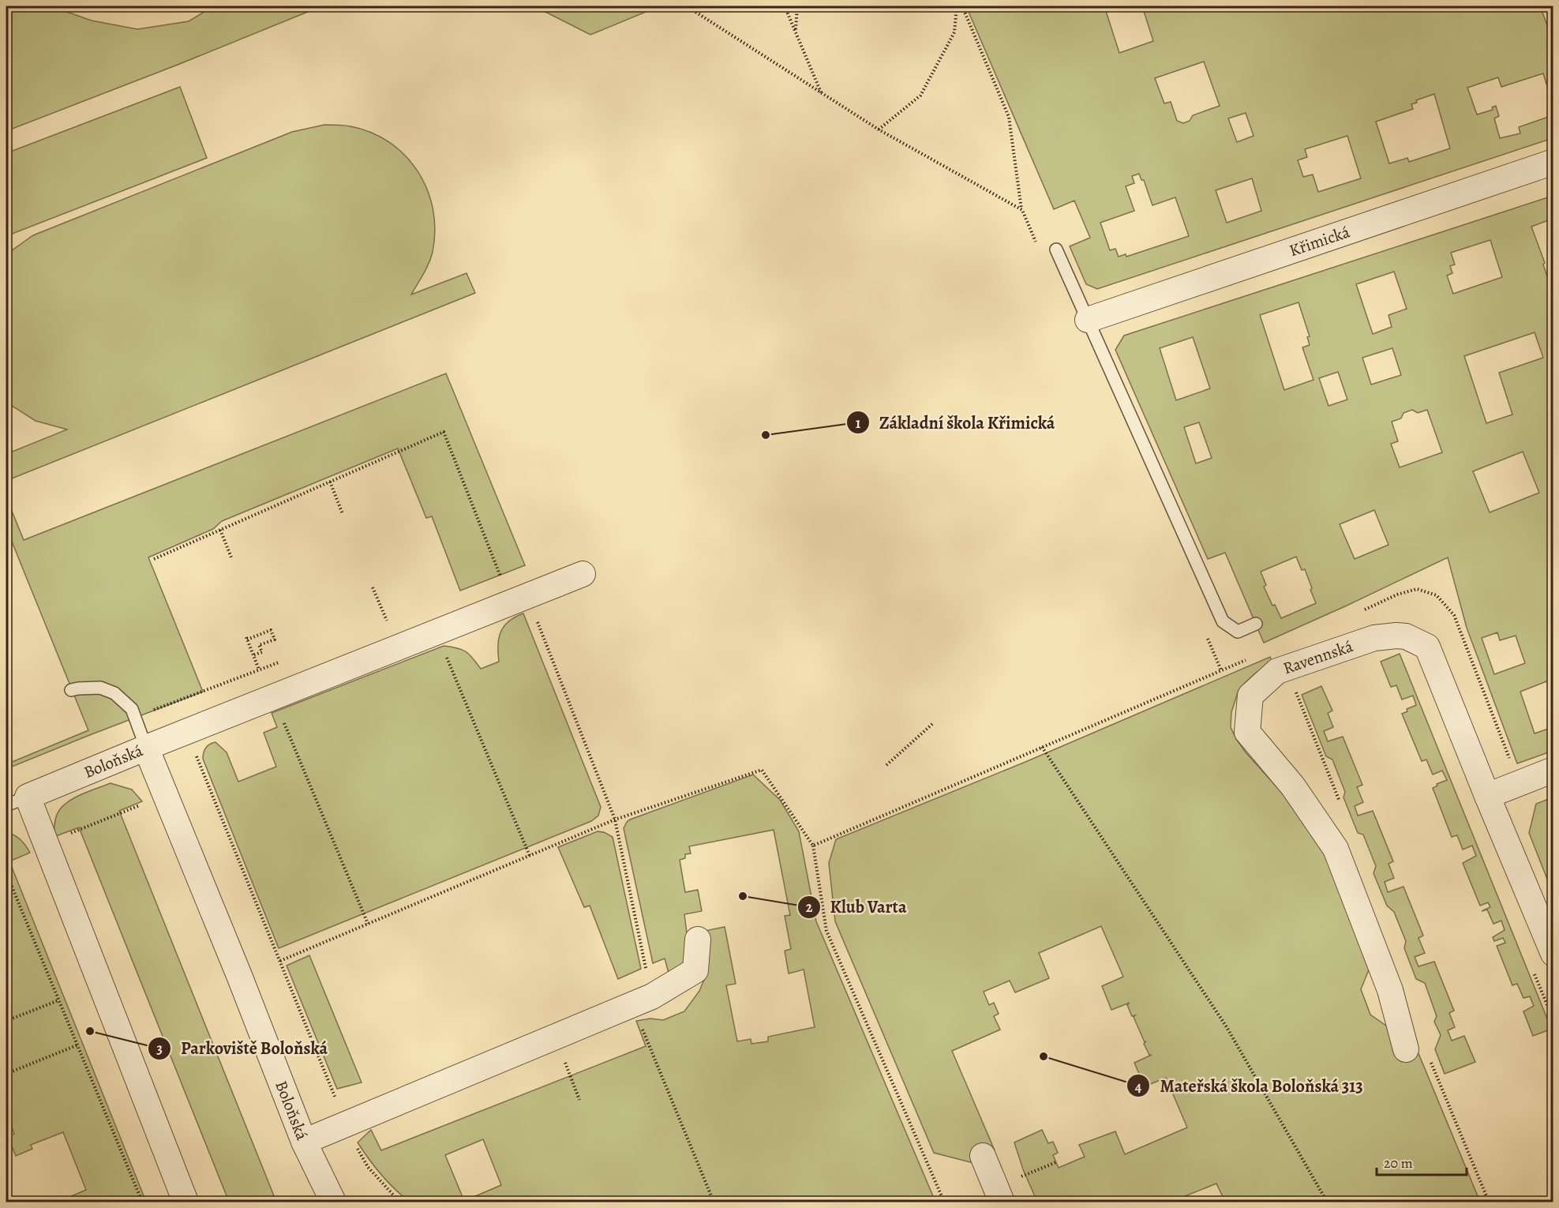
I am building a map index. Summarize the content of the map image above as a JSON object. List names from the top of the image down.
{
  "streets": {
    "street": ["Křimická", "Ravennská", "Boloňská"]
  },
  "places": [
    "Základní škola Křimická",
    "Klub Varta",
    "Parkoviště Boloňská",
    "Mateřská škola Boloňská 313"
  ],
  "scale_bar": "20 m"
}
